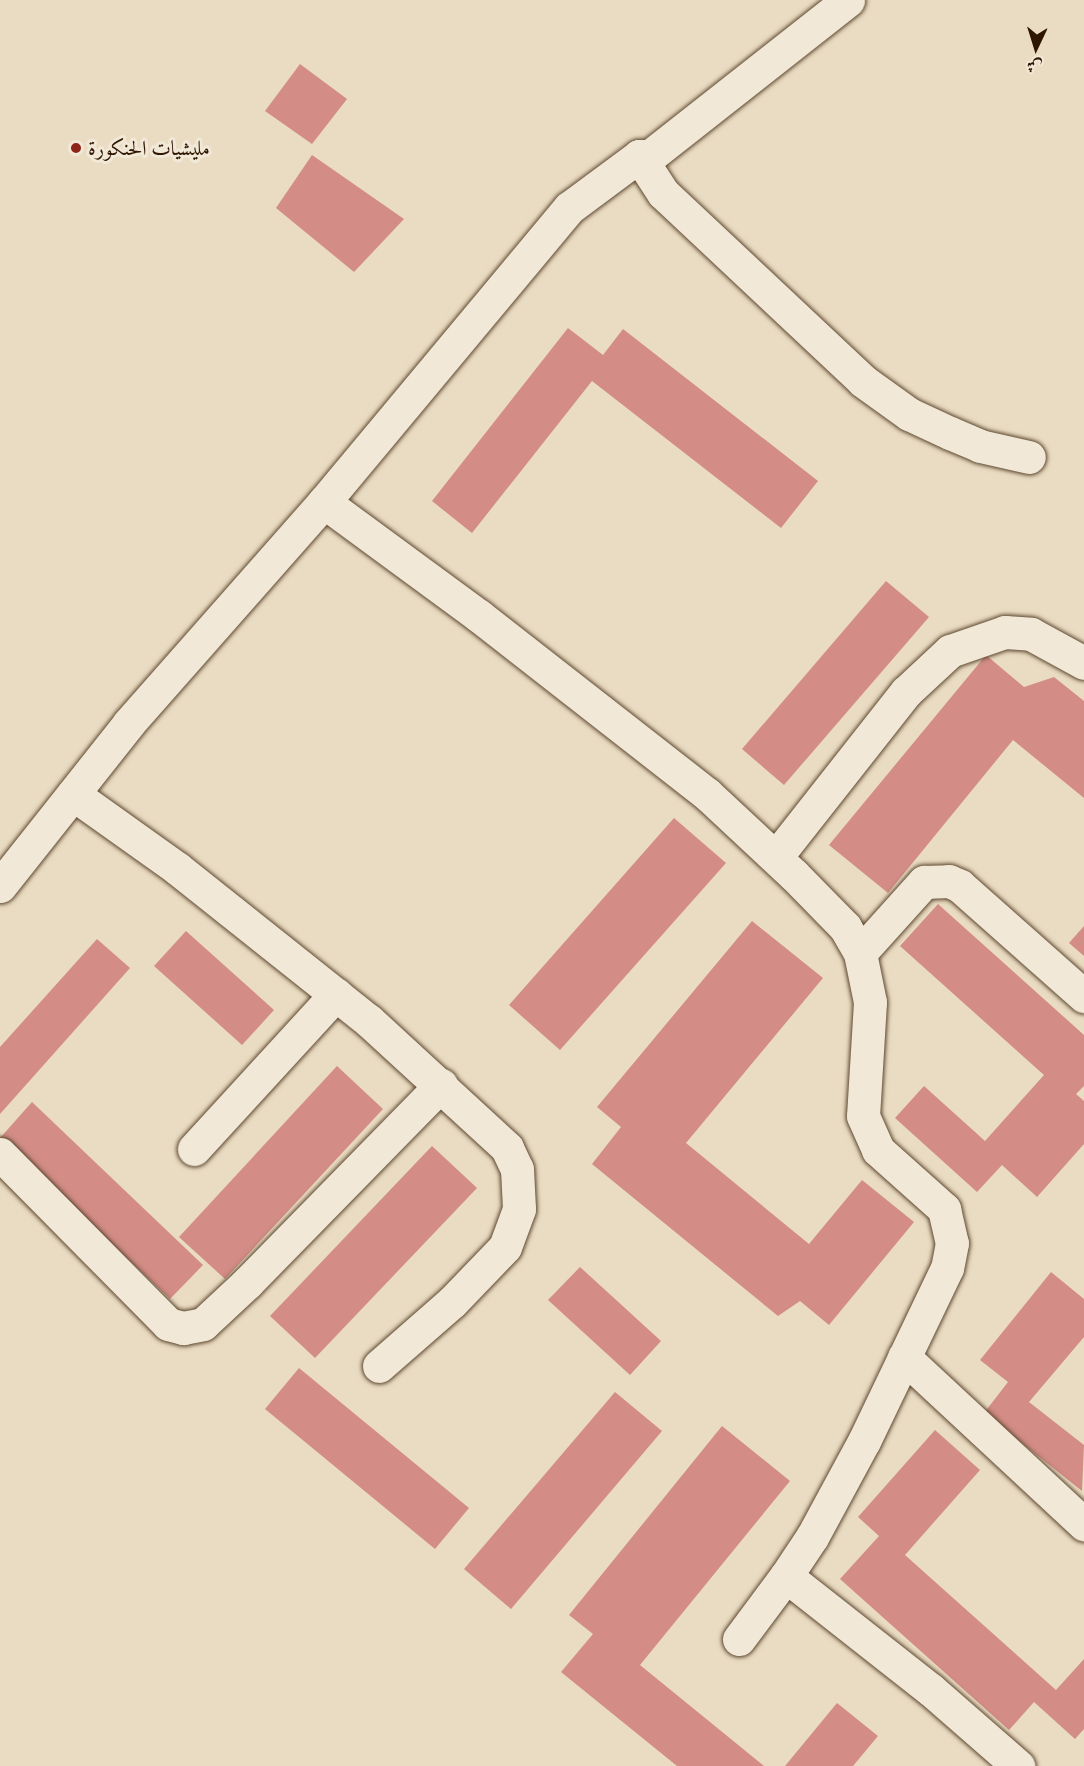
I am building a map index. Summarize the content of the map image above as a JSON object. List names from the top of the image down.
{
  "places": ["مليشيات الحنكورة"],
  "north": "bottom"
}
